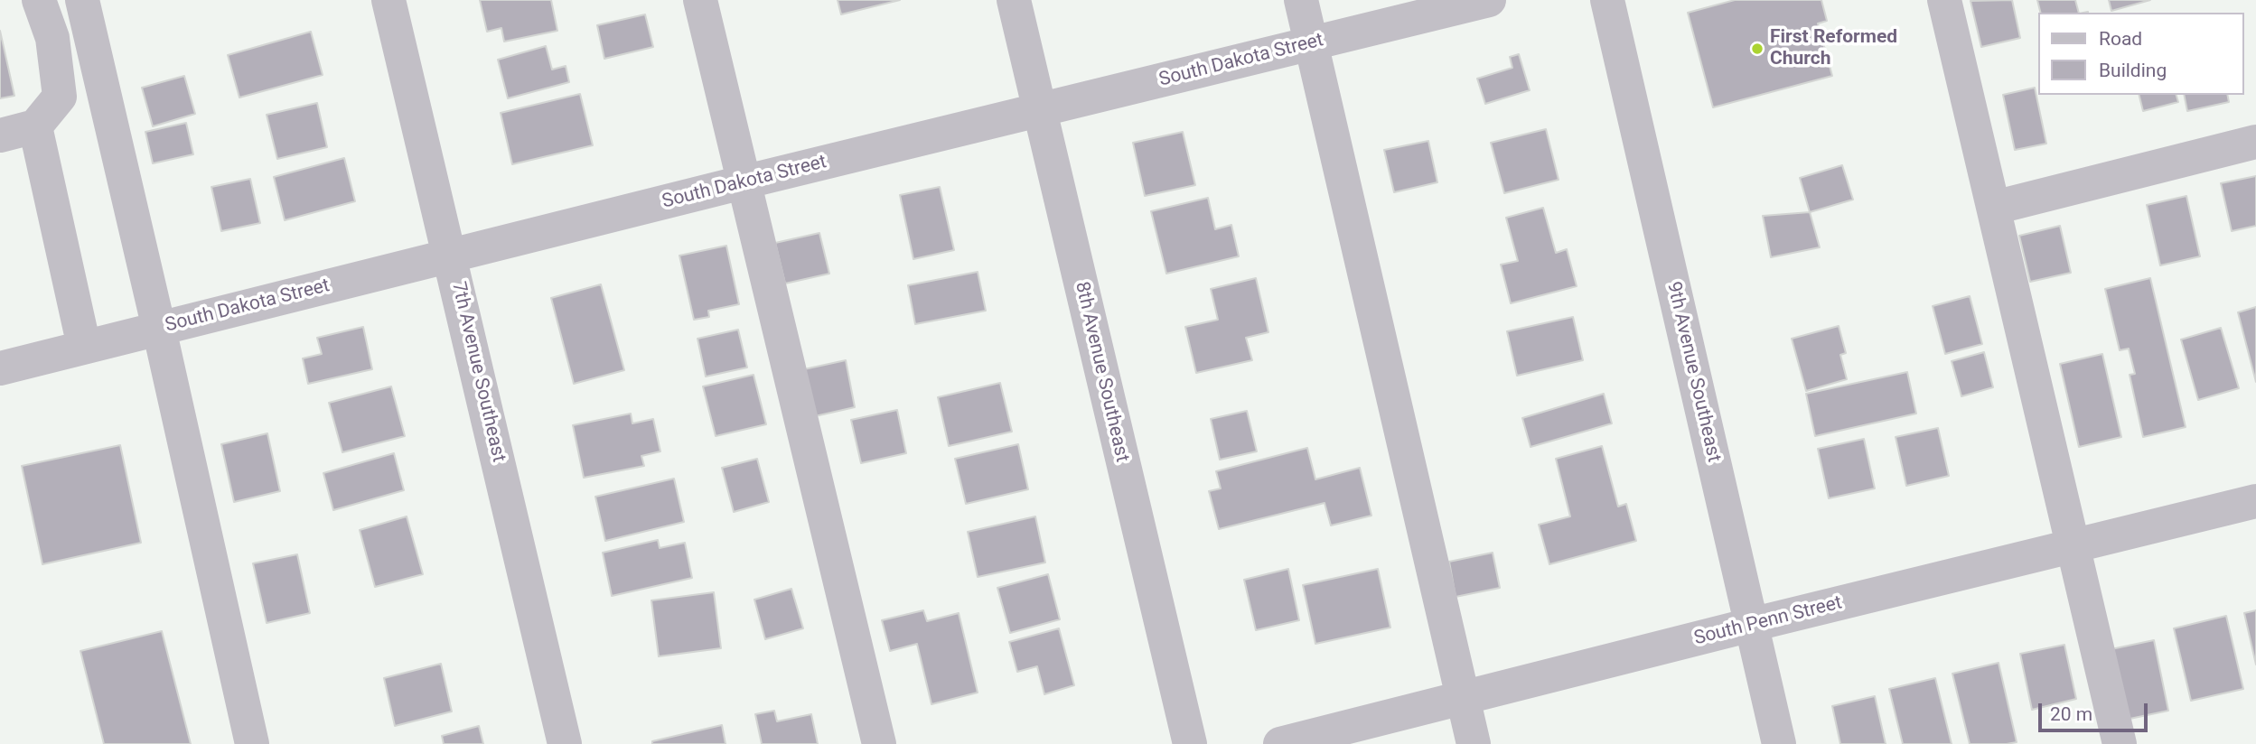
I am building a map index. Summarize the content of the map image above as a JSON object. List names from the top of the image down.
{
  "streets": {
    "street": [
      "South Dakota Street",
      "7th Avenue Southeast",
      "8th Avenue Southeast",
      "9th Avenue Southeast",
      "South Penn Street"
    ]
  },
  "crossings": [
    ["South Dakota Street", "7th Avenue Southeast"],
    ["South Dakota Street", "8th Avenue Southeast"],
    ["9th Avenue Southeast", "South Penn Street"]
  ],
  "places": ["First Reformed Church"],
  "legend": ["Road", "Building"],
  "scale_bar": "20 m"
}
